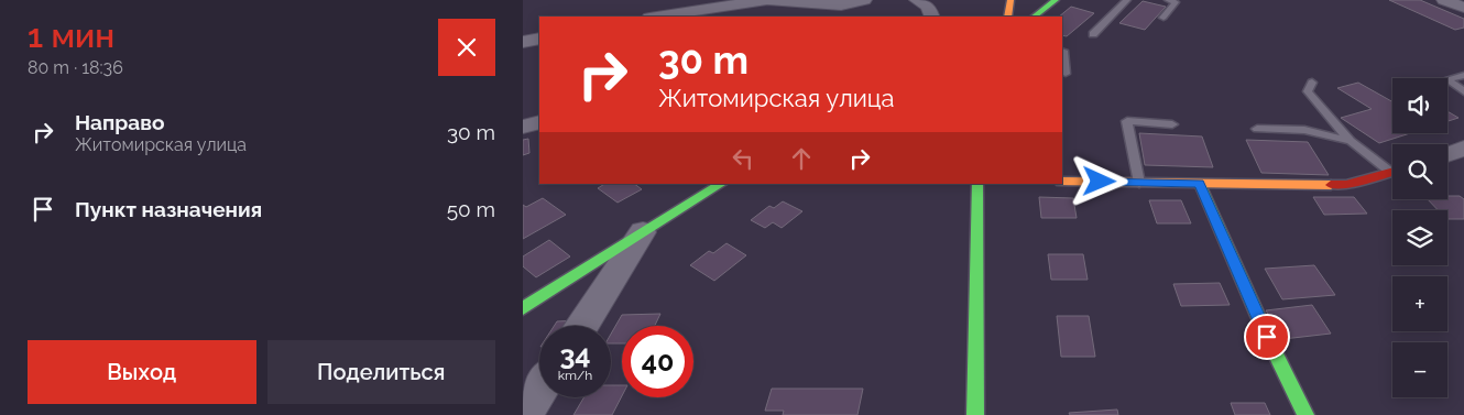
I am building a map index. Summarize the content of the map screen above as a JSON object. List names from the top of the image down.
{
  "page": {
    "heading": ["1 мин", "80 m · 18:36"],
    "turn": ["30 m", "Житомирская улица"],
    "map_buttons": ["+", "−"],
    "list": [
      {
        "name": "Направо",
        "note": "Житомирская улица",
        "value": "30 m"
      },
      {
        "name": "Пункт назначения",
        "value": "50 m"
      }
    ],
    "speed": "34 km/h",
    "limit": "40",
    "buttons": ["Выход", "Поделиться"]
  }
}
